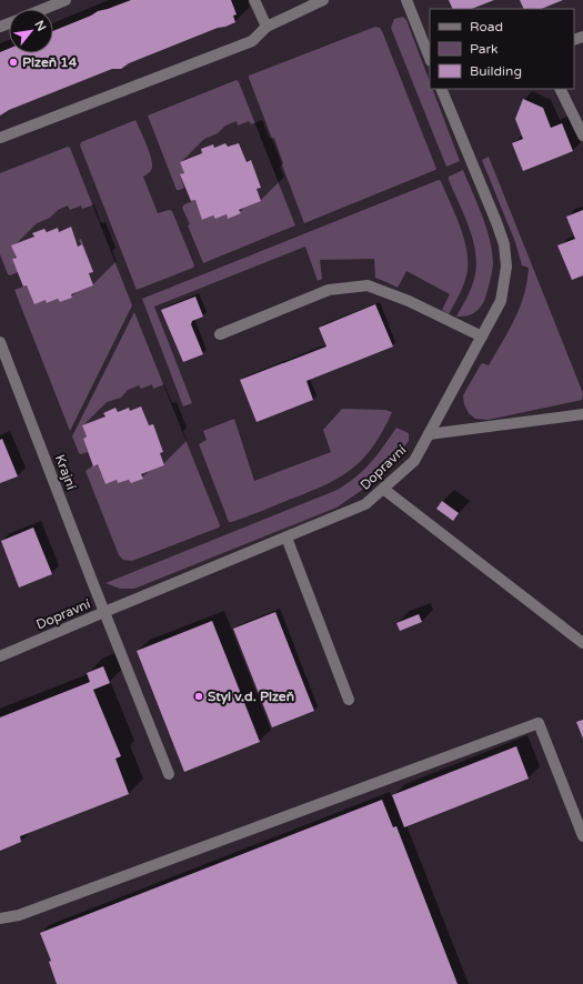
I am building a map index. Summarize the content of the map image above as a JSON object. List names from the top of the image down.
{
  "streets": {
    "street": ["Dopravní", "Krajní"]
  },
  "crossings": [
    ["Dopravní", "Krajní"]
  ],
  "places": ["Plzeň 14", "Styl v.d. Plzeň"],
  "legend": ["Road", "Park", "Building"],
  "north": "top right"
}
